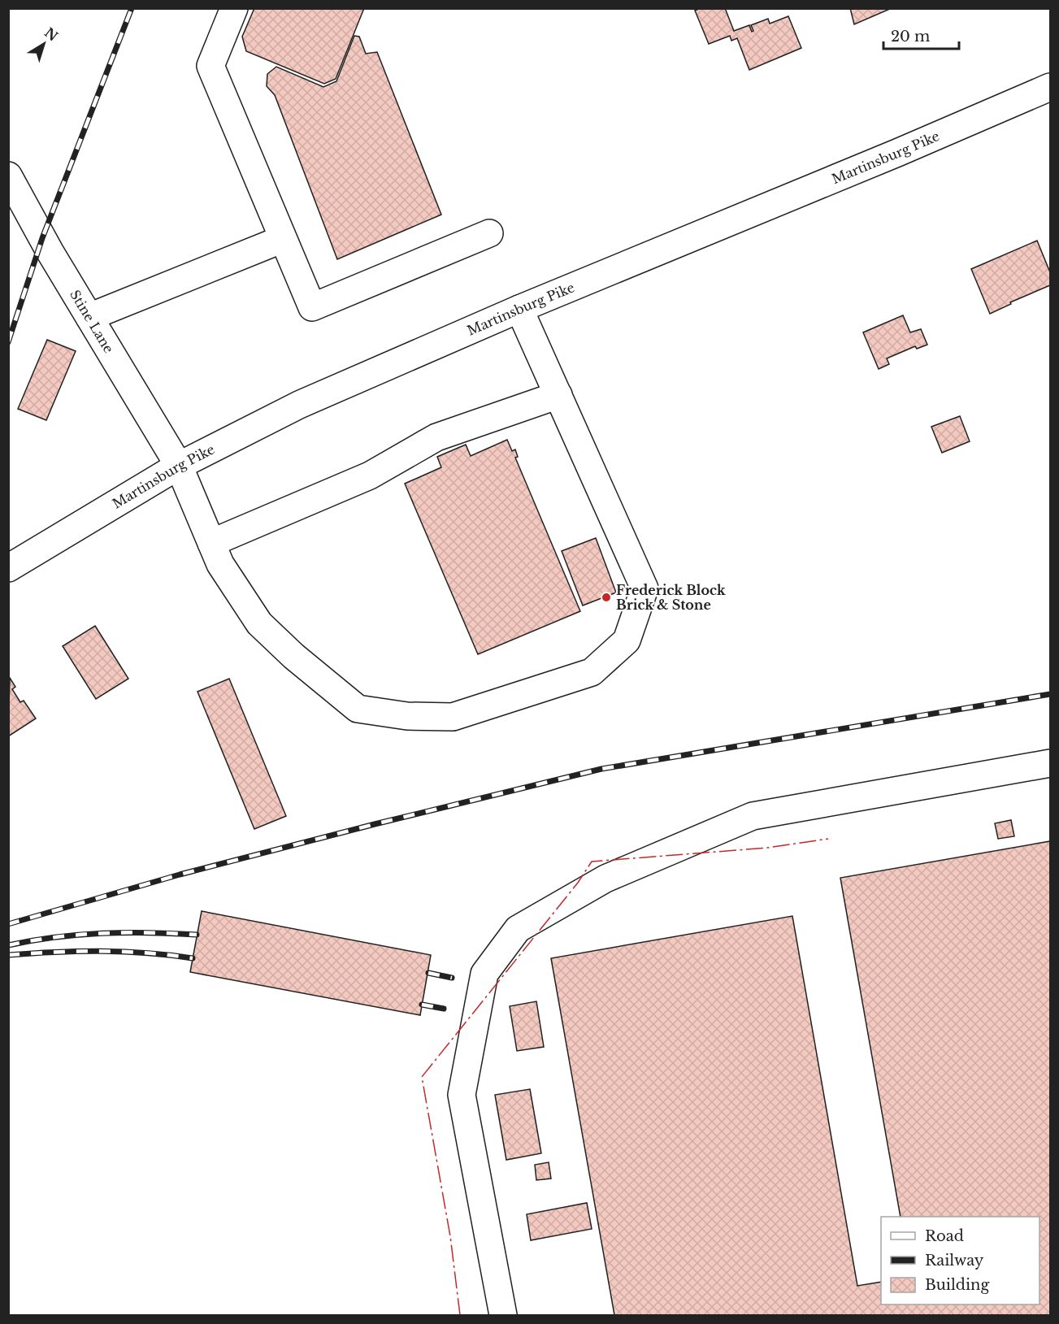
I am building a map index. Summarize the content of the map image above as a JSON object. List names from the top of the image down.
{
  "streets": {
    "main road": ["Martinsburg Pike", "Stine Lane"]
  },
  "crossings": [
    ["Martinsburg Pike", "Stine Lane"]
  ],
  "places": ["Frederick Block Brick & Stone"],
  "legend": ["Road", "Railway", "Building"],
  "scale_bar": "20 m",
  "north": "top right"
}
